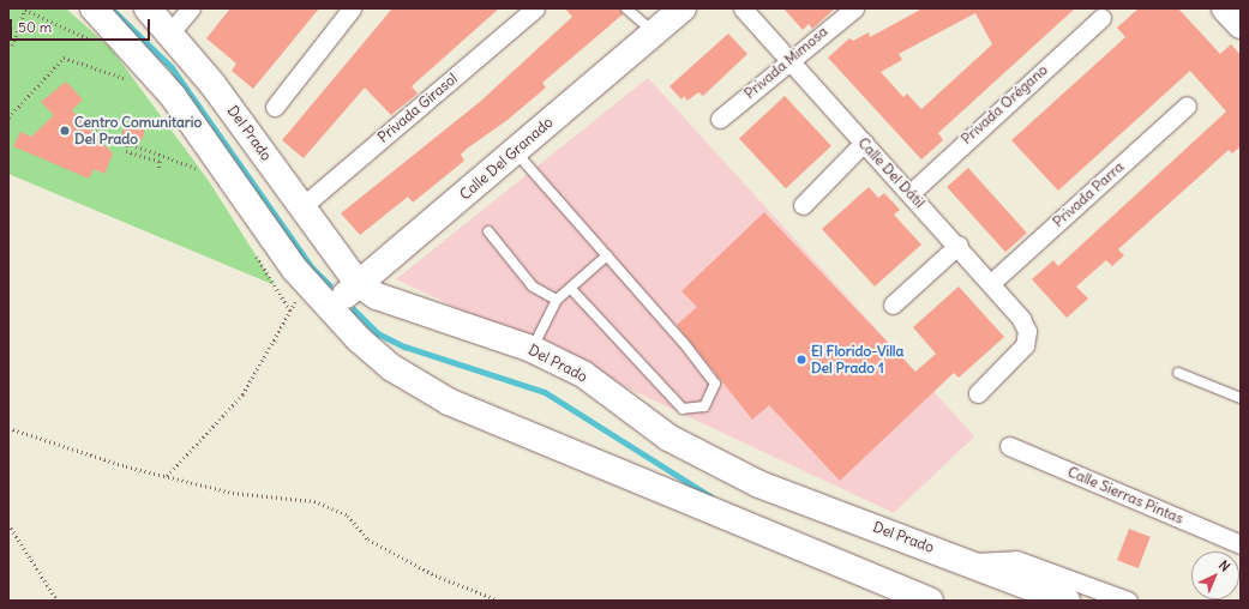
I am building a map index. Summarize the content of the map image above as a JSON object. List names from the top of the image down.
{
  "streets": {
    "main road": ["Del Prado", "Calle Del Granado"],
    "street": [
      "Privada Mimosa",
      "Privada Orégano",
      "Privada Girasol",
      "Calle Del Dátil",
      "Privada Parra",
      "Calle Sierras Pintas"
    ]
  },
  "crossings": [
    ["Privada Mimosa", "Calle Del Dátil"],
    ["Privada Orégano", "Calle Del Dátil"],
    ["Privada Girasol", "Del Prado"],
    ["Del Prado", "Calle Del Granado"],
    ["Calle Del Dátil", "Privada Parra"]
  ],
  "places": ["Centro Comunitario Del Prado", "El Florido-Villa Del Prado 1"],
  "scale_bar": "50 m",
  "north": "top right"
}
